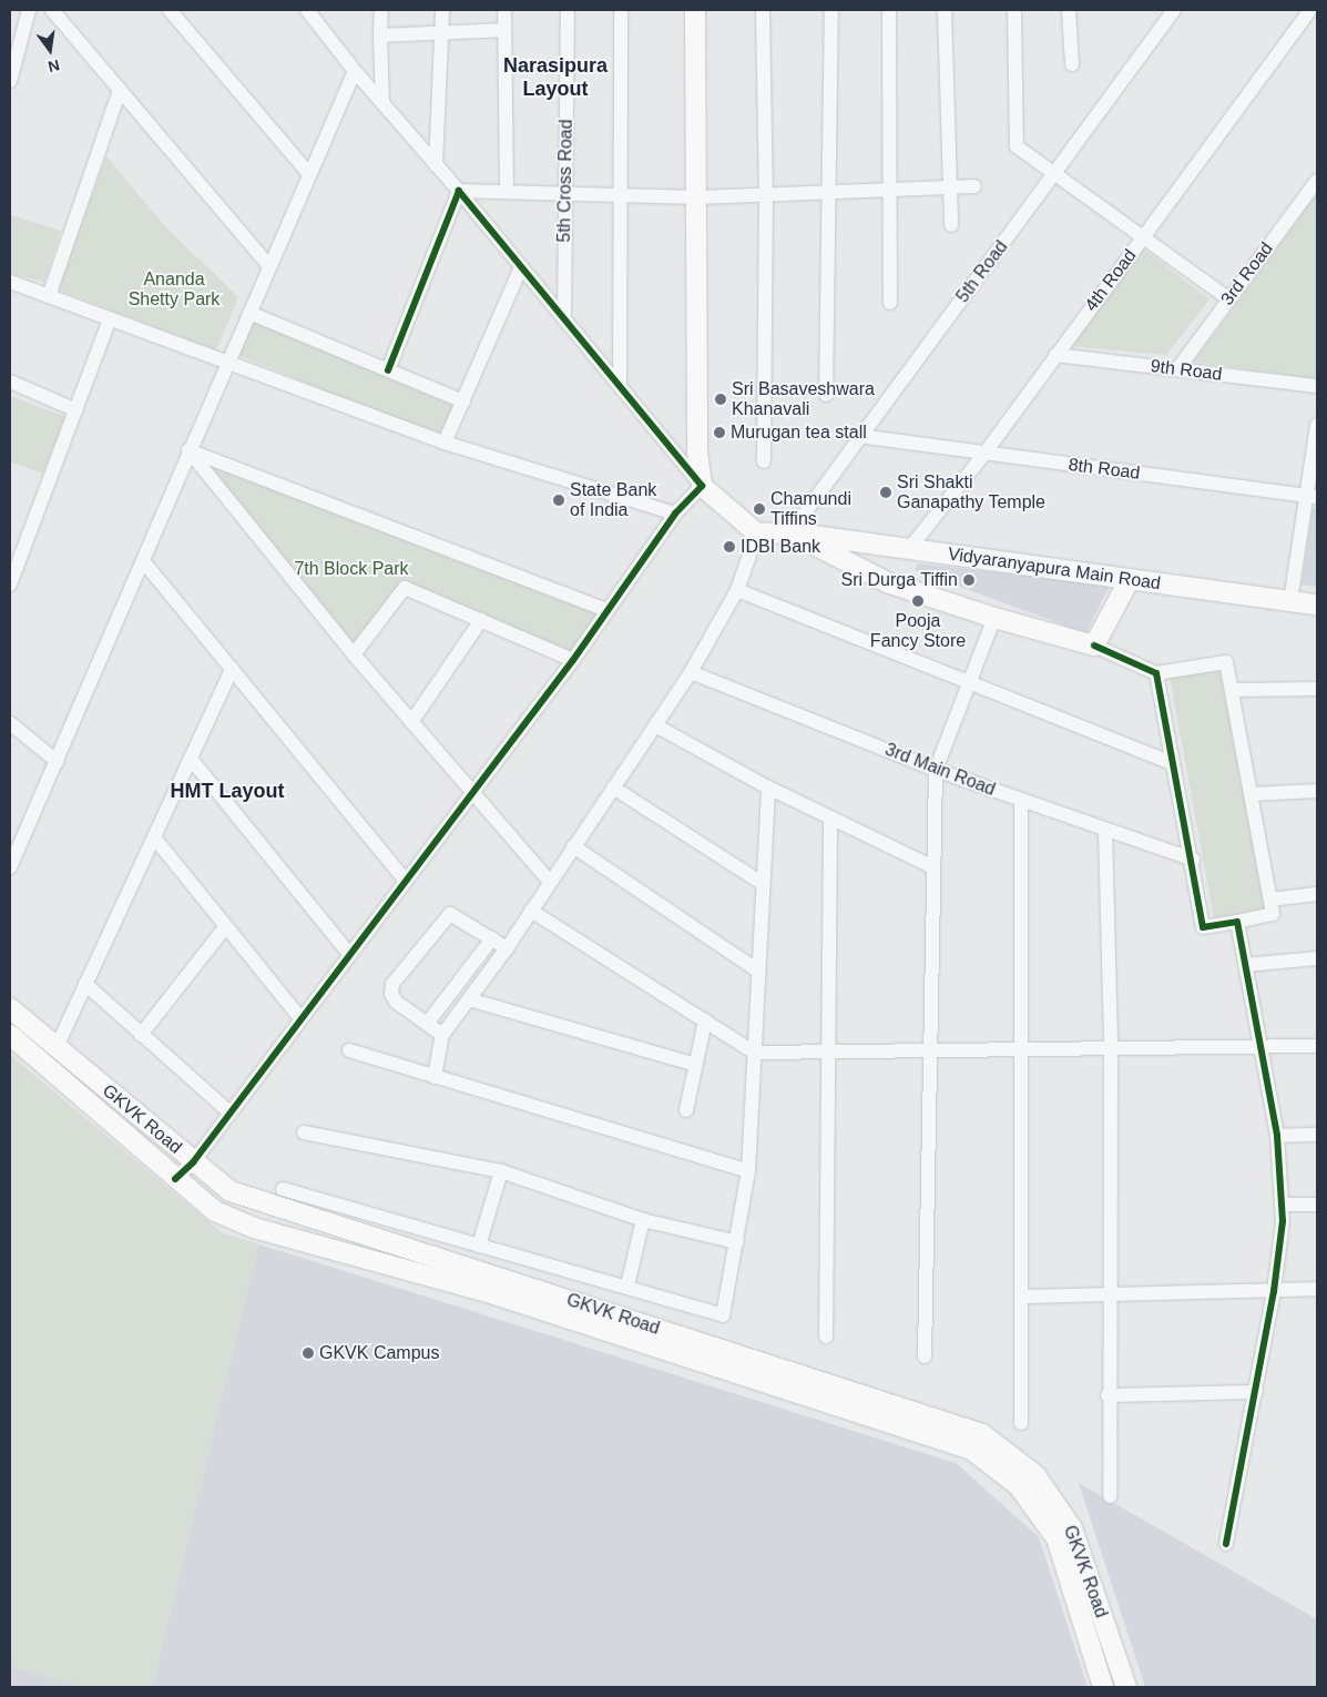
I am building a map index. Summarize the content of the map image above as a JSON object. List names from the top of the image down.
{
  "streets": {
    "main road": ["Vidyaranyapura Main Road", "GKVK Road"],
    "street": [
      "5th Cross Road",
      "5th Road",
      "3rd Road",
      "4th Road",
      "9th Road",
      "8th Road",
      "3rd Main Road"
    ]
  },
  "crossings": [
    ["5th Road", "8th Road"],
    ["5th Road", "Vidyaranyapura Main Road"],
    ["3rd Road", "9th Road"],
    ["4th Road", "9th Road"],
    ["4th Road", "8th Road"],
    ["4th Road", "Vidyaranyapura Main Road"]
  ],
  "districts": ["Narasipura Layout", "HMT Layout"],
  "parks": ["Ananda Shetty Park", "7th Block Park"],
  "places": [
    "Sri Basaveshwara Khanavali",
    "Murugan tea stall",
    "Sri Shakti Ganapathy Temple",
    "State Bank of India",
    "Chamundi Tiffins",
    "IDBI Bank",
    "Sri Durga Tiffin",
    "Pooja Fancy Store",
    "GKVK Campus"
  ],
  "north": "bottom"
}
